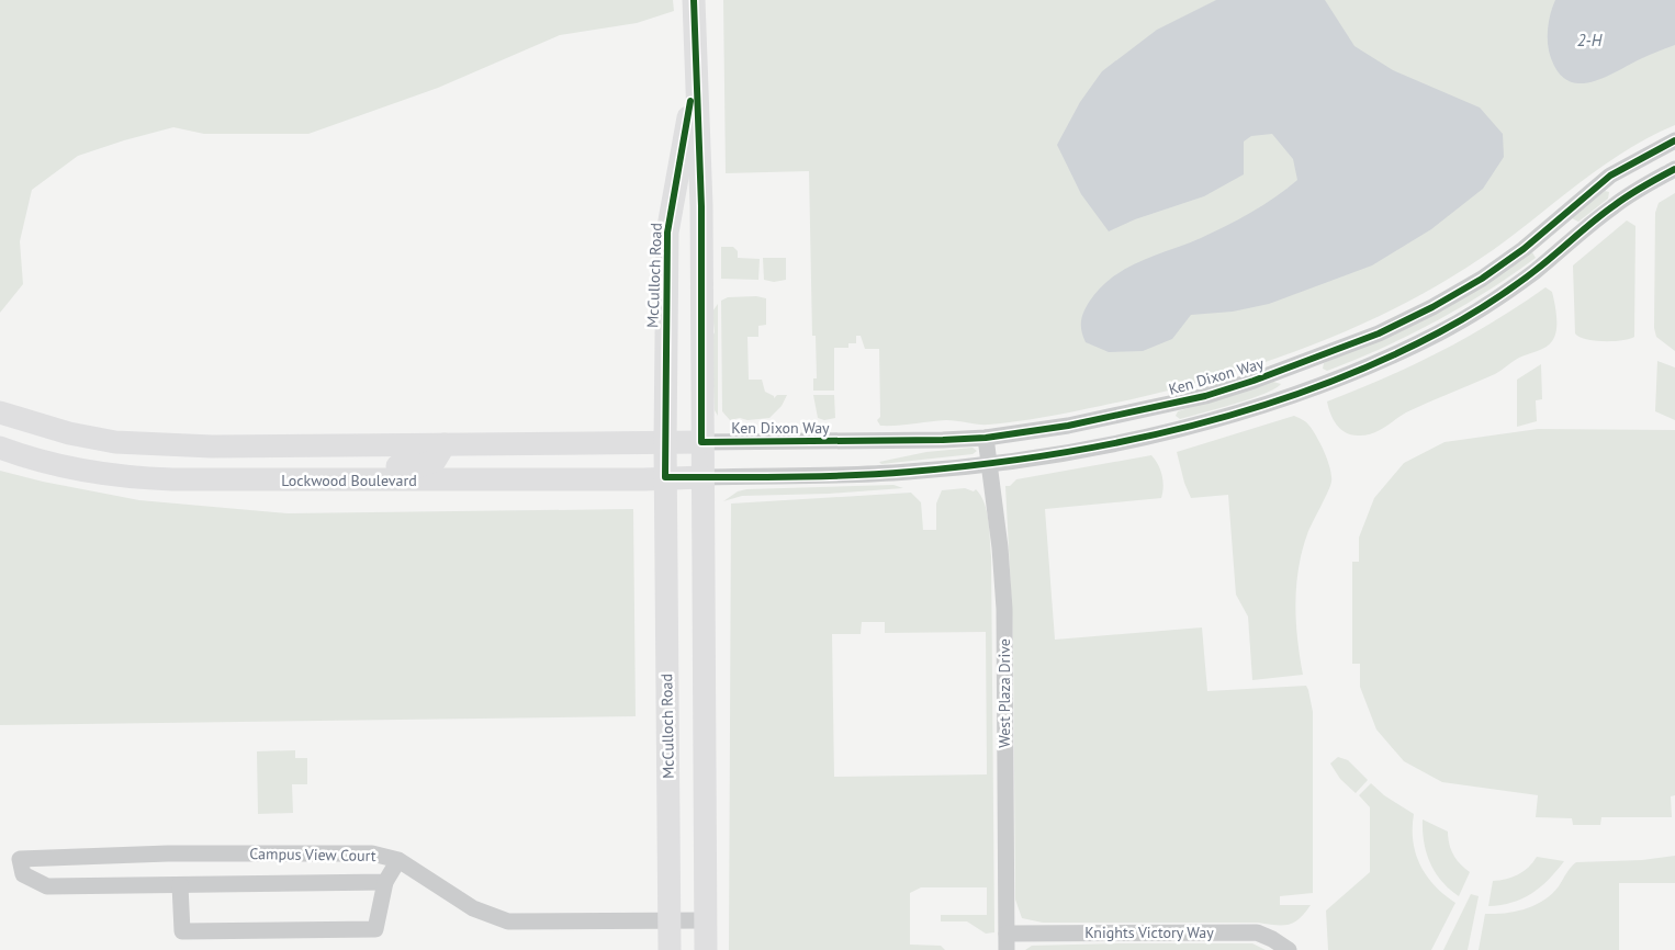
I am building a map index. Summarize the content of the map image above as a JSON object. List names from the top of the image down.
{
  "streets": {
    "main road": ["McCulloch Road", "Lockwood Boulevard"],
    "street": [
      "Ken Dixon Way",
      "West Plaza Drive",
      "Campus View Court",
      "Knights Victory Way"
    ]
  },
  "crossings": [
    ["McCulloch Road", "Ken Dixon Way"],
    ["McCulloch Road", "Lockwood Boulevard"],
    ["McCulloch Road", "Campus View Court"],
    ["Ken Dixon Way", "West Plaza Drive"],
    ["West Plaza Drive", "Knights Victory Way"]
  ],
  "water": ["2-H"]
}
